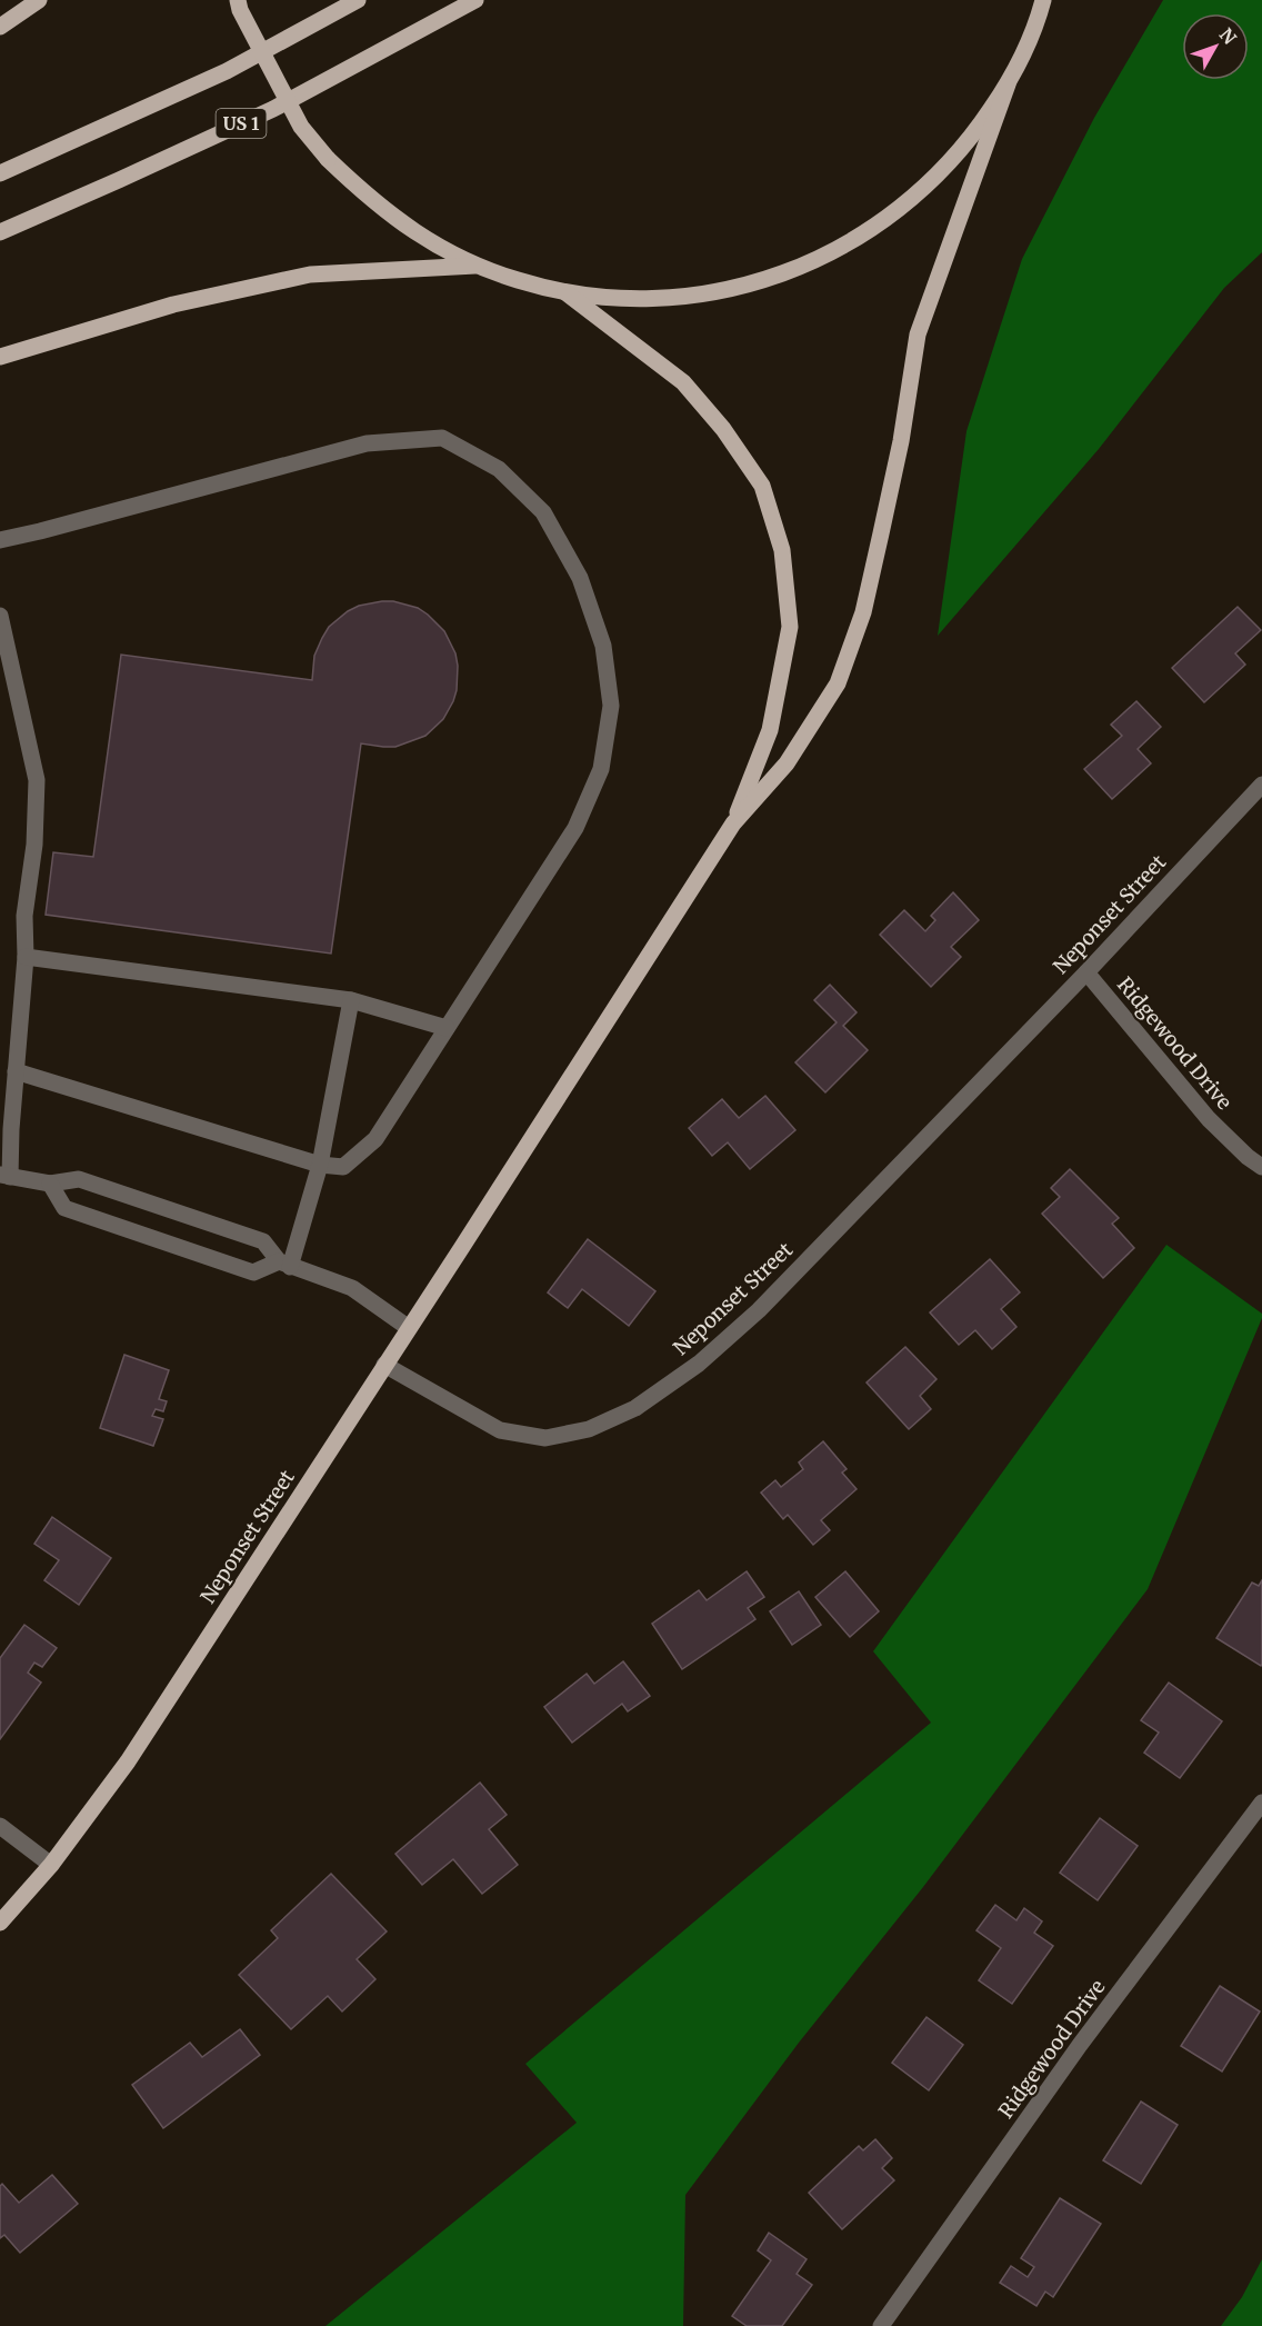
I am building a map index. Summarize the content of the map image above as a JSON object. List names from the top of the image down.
{
  "streets": {
    "main road": ["US 1", "Neponset Street"],
    "street": ["Ridgewood Drive"]
  },
  "crossings": [
    ["Neponset Street", "Ridgewood Drive"]
  ],
  "north": "top right"
}
